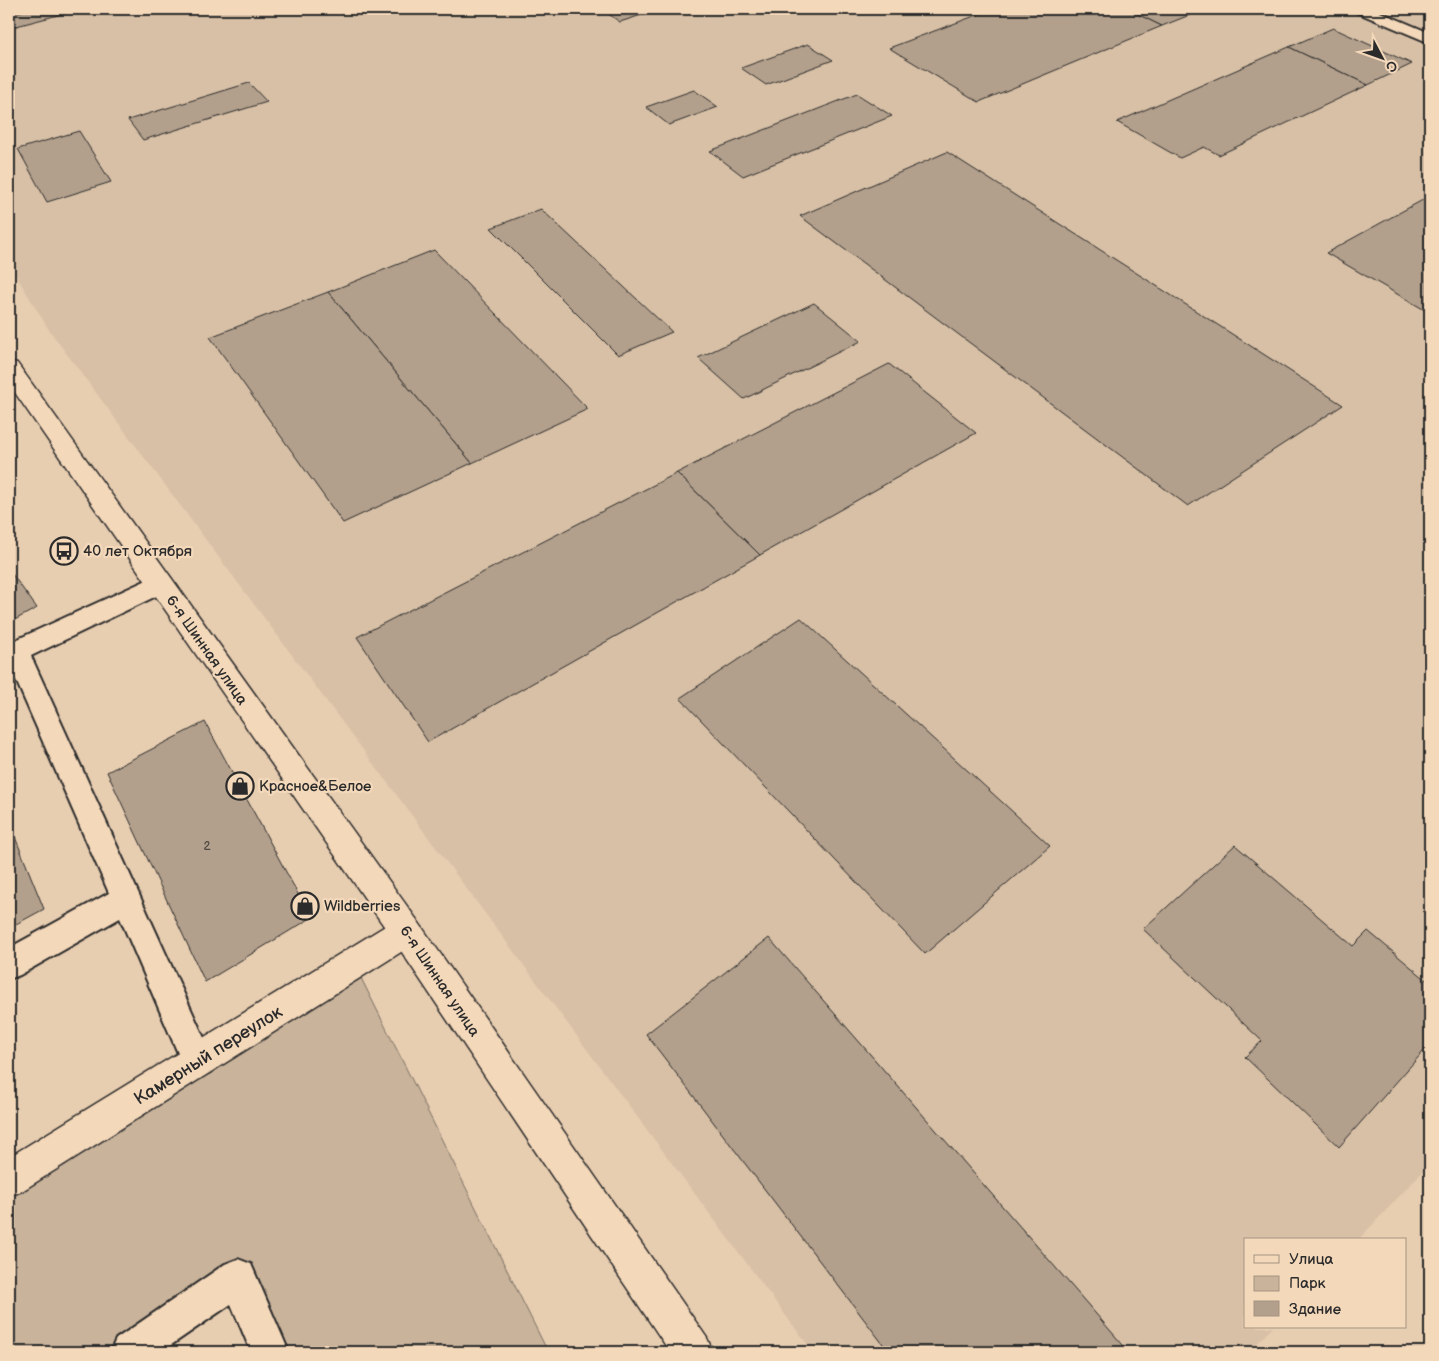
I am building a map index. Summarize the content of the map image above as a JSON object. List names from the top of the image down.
{
  "streets": {
    "main road": ["6-я Шинная улица", "Камерный переулок"]
  },
  "crossings": [
    ["6-я Шинная улица", "Камерный переулок"]
  ],
  "places": {
    "bus stop": ["40 лет Октября"],
    "shop": ["Красное&Белое", "Wildberries"]
  },
  "house_numbers": ["2"],
  "legend": ["Улица", "Парк", "Здание"],
  "north": "bottom right"
}
